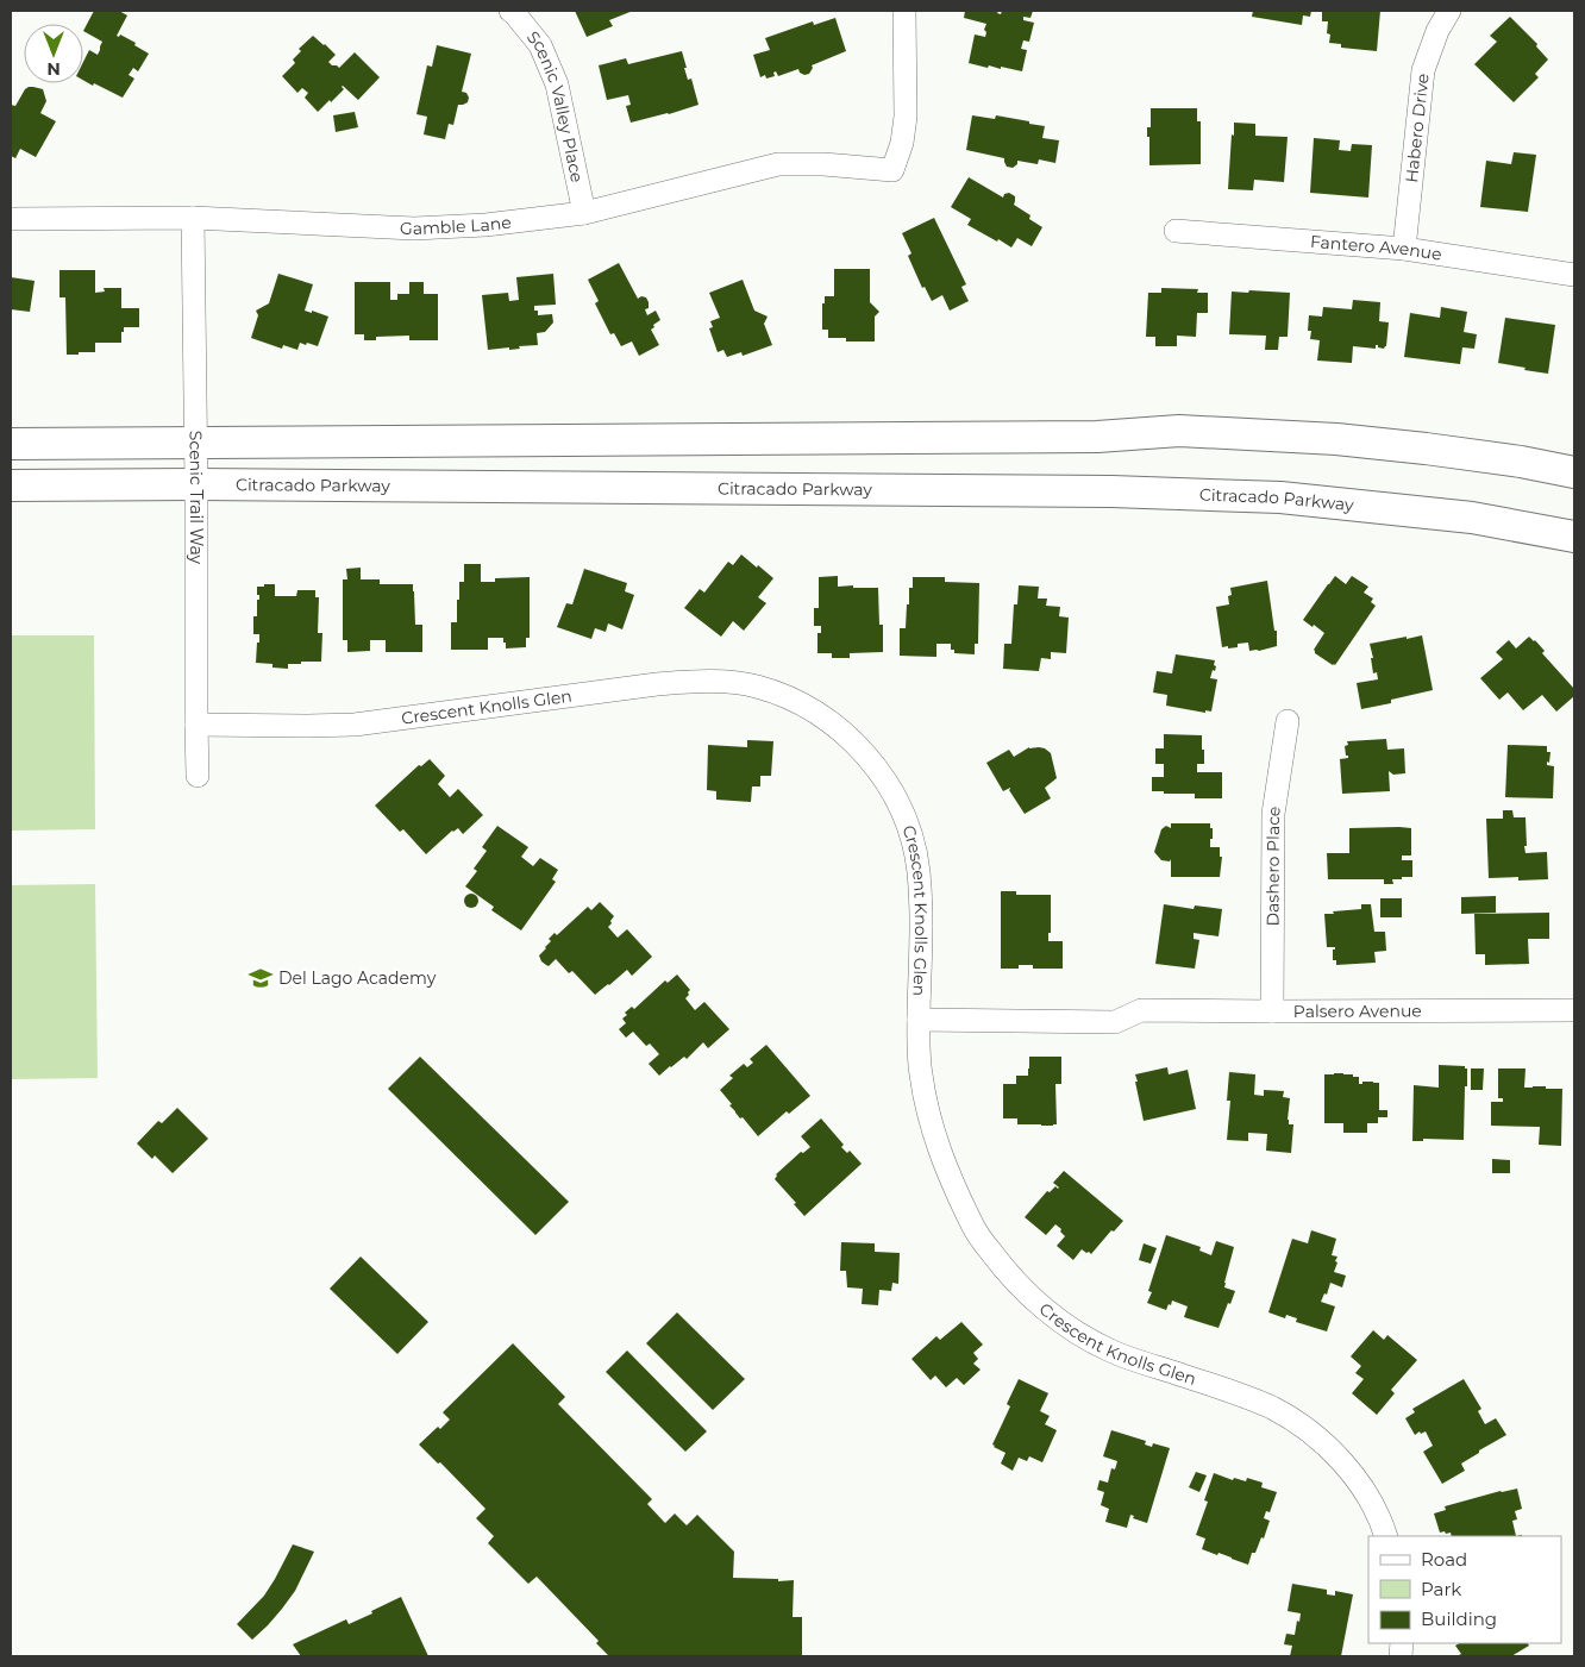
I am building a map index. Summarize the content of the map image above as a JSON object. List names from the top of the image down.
{
  "streets": {
    "street": [
      "Scenic Valley Place",
      "Habero Drive",
      "Gamble Lane",
      "Fantero Avenue",
      "Citracado Parkway",
      "Scenic Trail Way",
      "Crescent Knolls Glen",
      "Dashero Place",
      "Palsero Avenue"
    ]
  },
  "crossings": [
    ["Scenic Valley Place", "Gamble Lane"],
    ["Habero Drive", "Fantero Avenue"],
    ["Gamble Lane", "Scenic Trail Way"],
    ["Citracado Parkway", "Scenic Trail Way"],
    ["Scenic Trail Way", "Crescent Knolls Glen"],
    ["Crescent Knolls Glen", "Palsero Avenue"],
    ["Dashero Place", "Palsero Avenue"]
  ],
  "places": {
    "school or university": ["Del Lago Academy"]
  },
  "legend": ["Road", "Park", "Building"],
  "north": "bottom"
}
